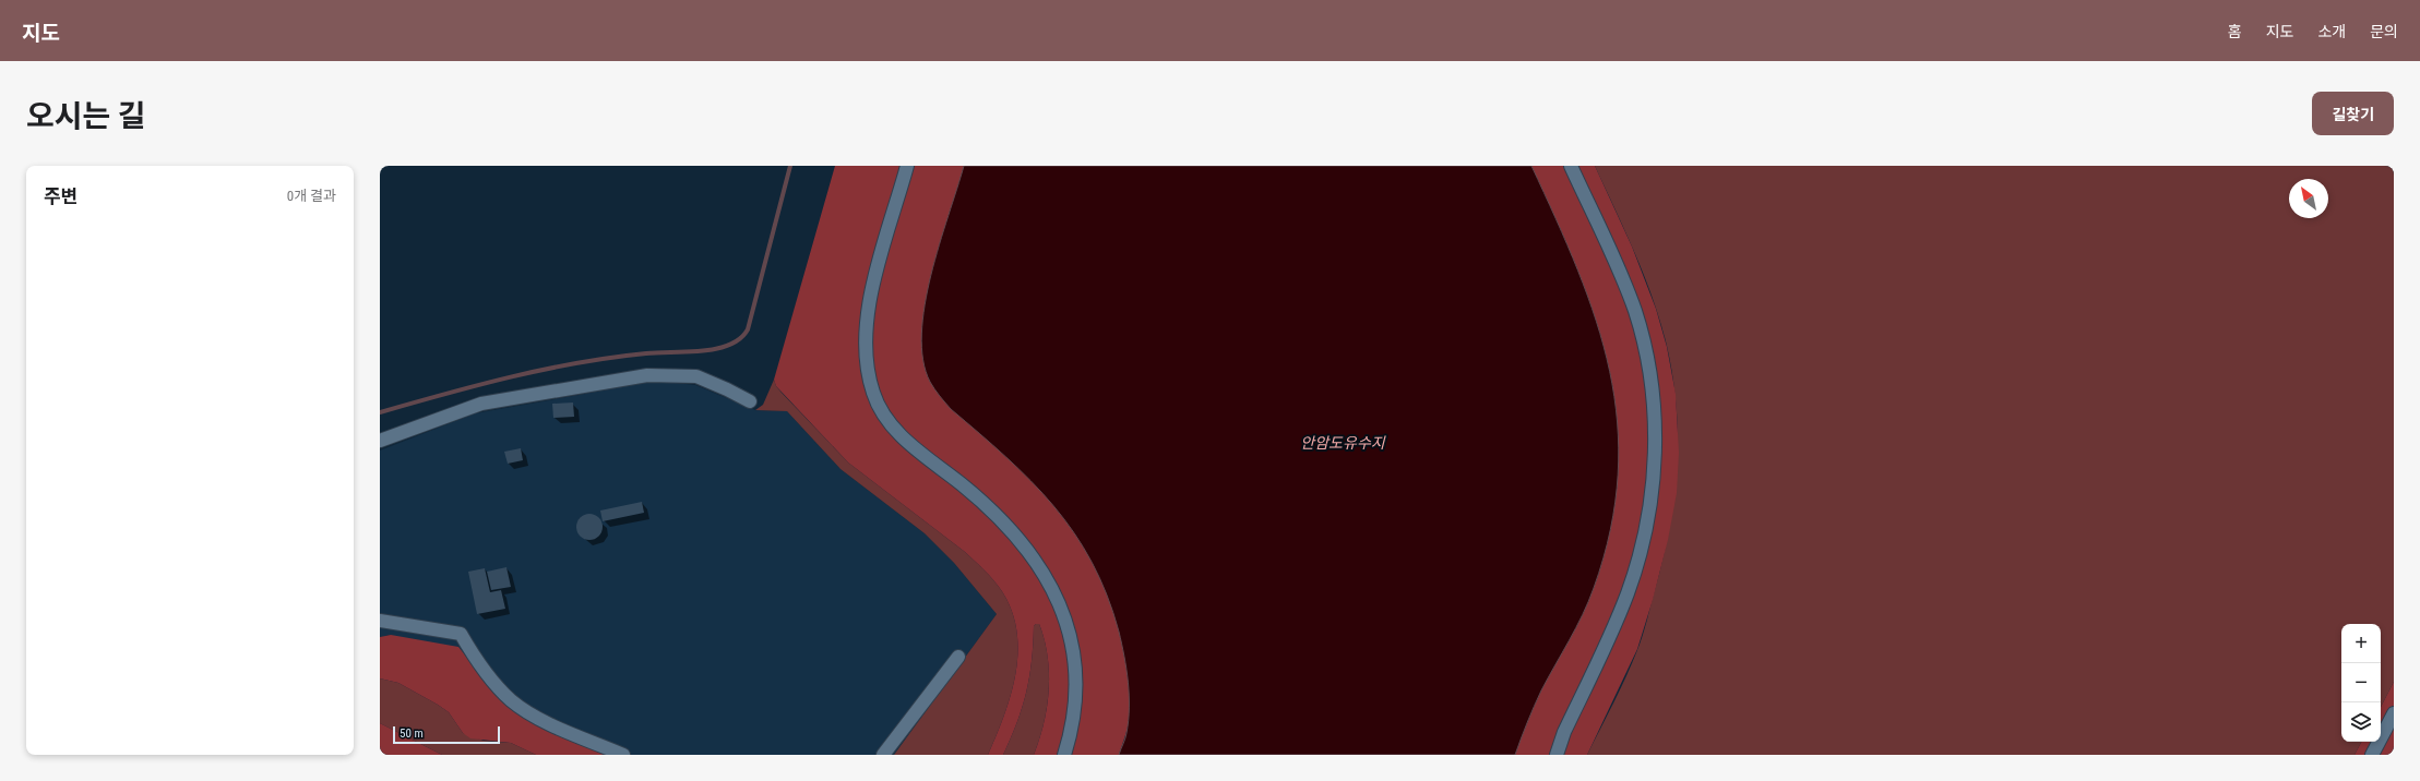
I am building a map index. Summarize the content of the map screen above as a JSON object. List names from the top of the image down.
{
  "water": ["안암도유수지"],
  "scale_bar": "50 m",
  "north": "top left",
  "page": {
    "header": "지도",
    "nav": [
      "홈",
      "지도",
      "소개",
      "문의"
    ],
    "title": "오시는 길",
    "buttons": "길찾기",
    "heading": ["주변", "0개 결과"],
    "map_buttons": ["+", "−"],
    "scale": "50 m"
  }
}
